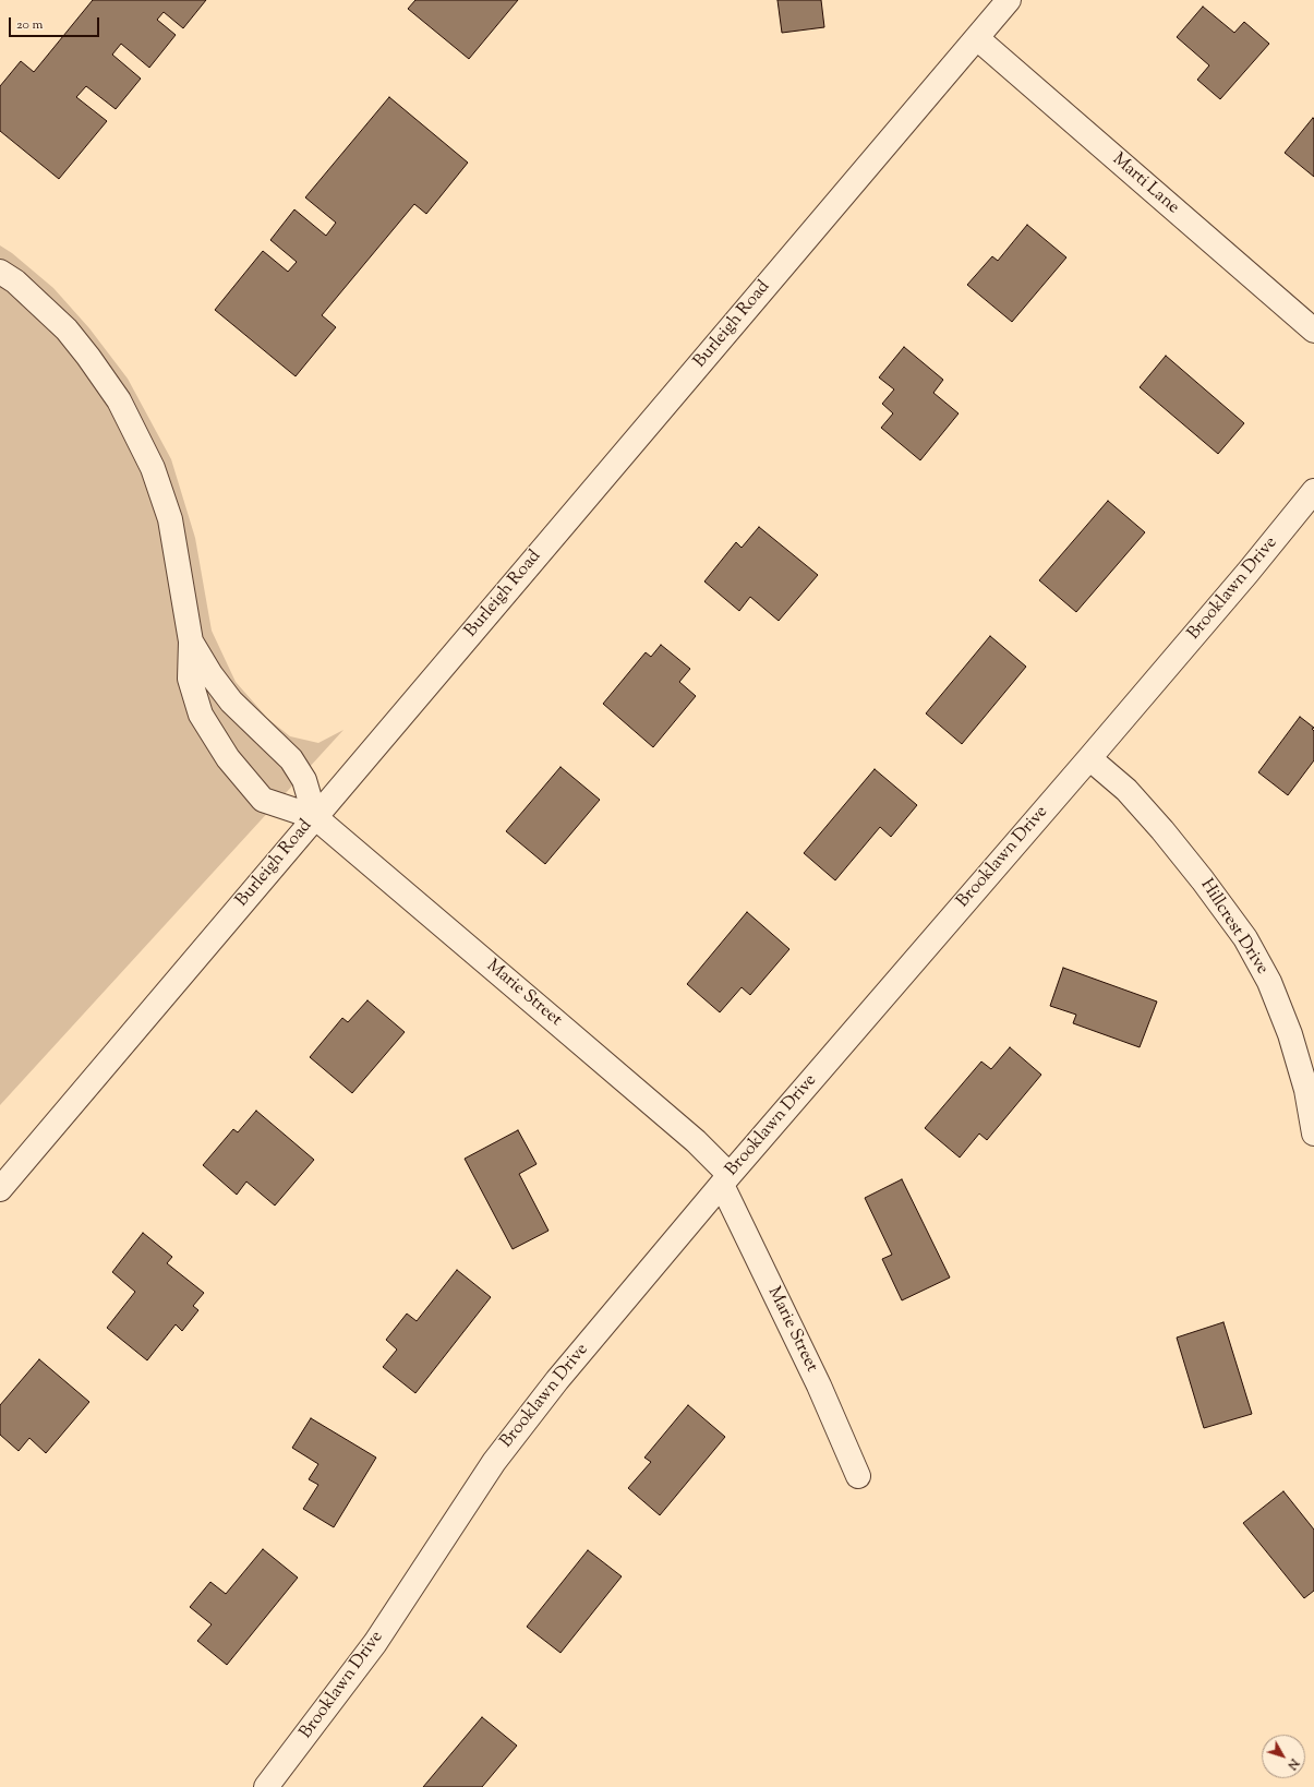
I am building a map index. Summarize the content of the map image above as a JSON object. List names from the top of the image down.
{
  "streets": {
    "street": [
      "Marti Lane",
      "Burleigh Road",
      "Brooklawn Drive",
      "Hillcrest Drive",
      "Marie Street"
    ]
  },
  "crossings": [
    ["Marti Lane", "Burleigh Road"],
    ["Burleigh Road", "Marie Street"],
    ["Brooklawn Drive", "Hillcrest Drive"],
    ["Brooklawn Drive", "Marie Street"]
  ],
  "scale_bar": "20 m",
  "north": "bottom right"
}
